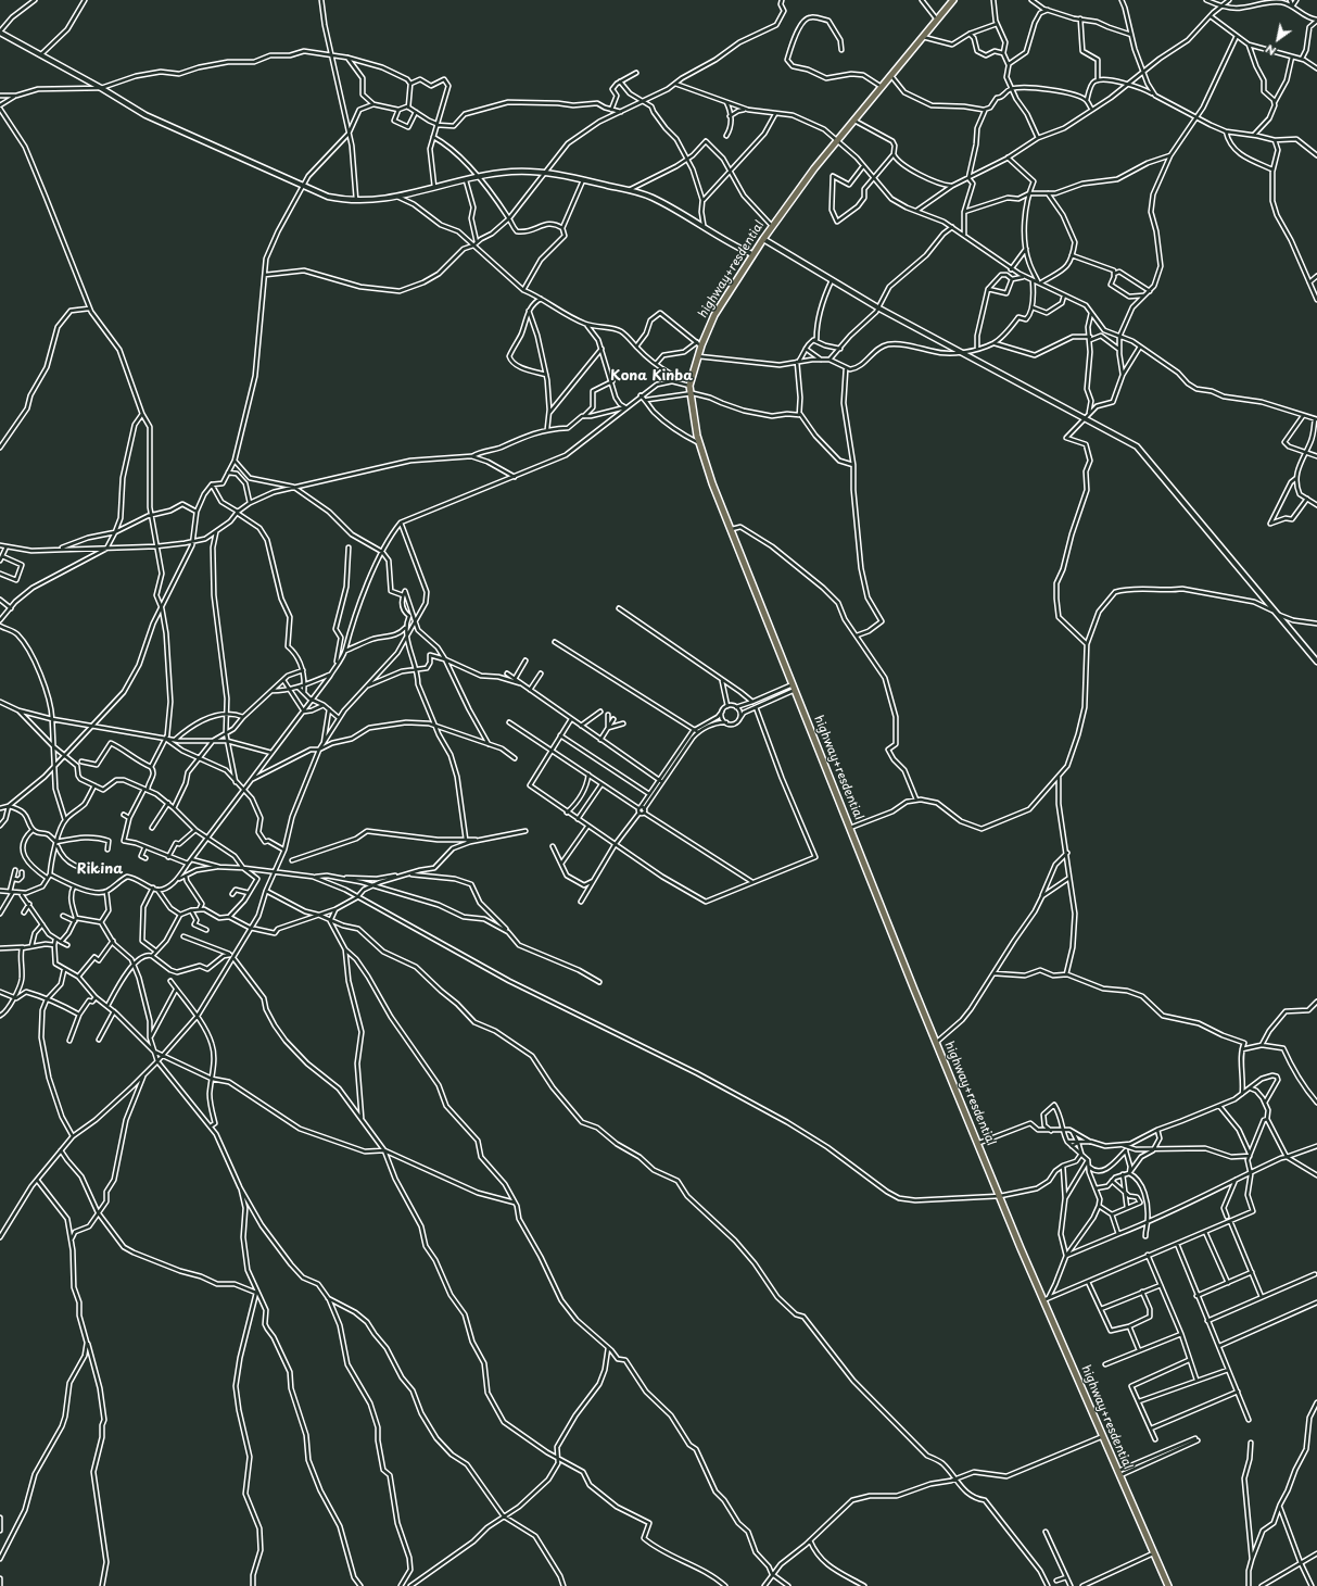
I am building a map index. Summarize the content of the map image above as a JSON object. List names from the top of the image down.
{
  "streets": {
    "highway": ["highway+resdential"]
  },
  "districts": ["Kona Kinba", "Rikina"],
  "north": "bottom left"
}
